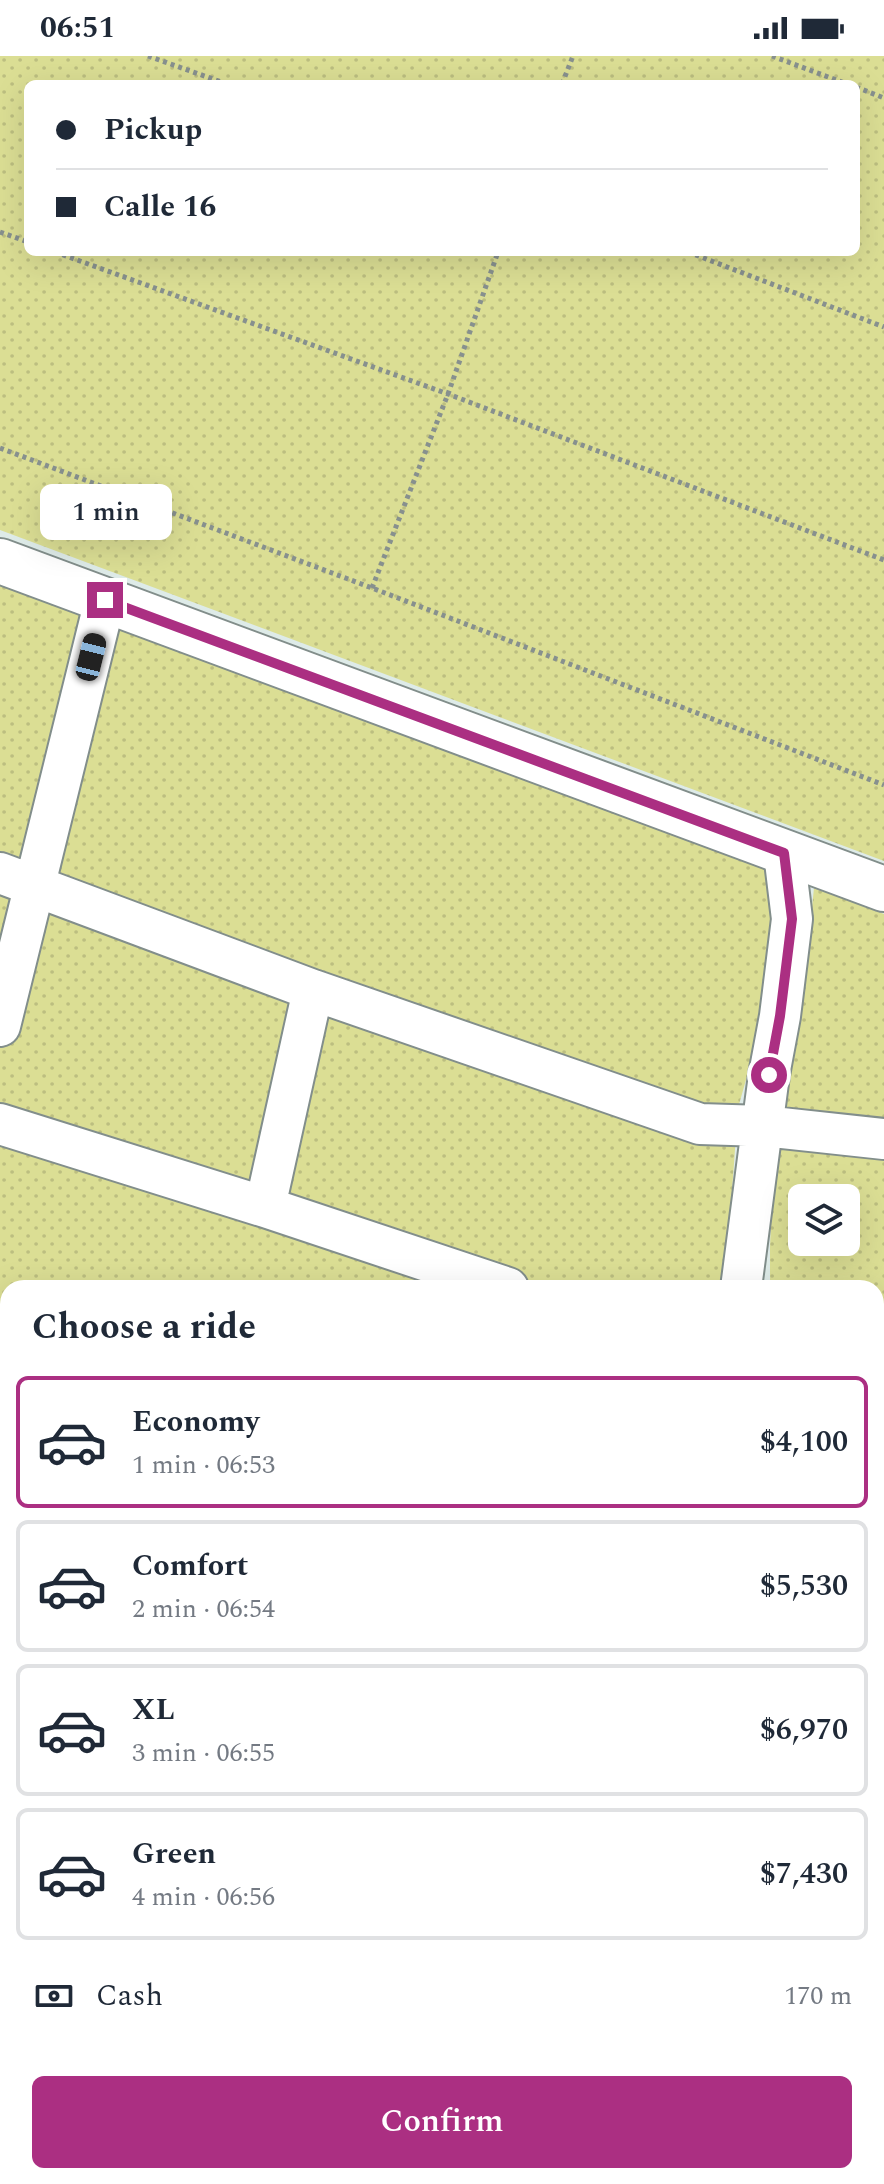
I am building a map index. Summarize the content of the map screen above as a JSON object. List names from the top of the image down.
{
  "page": {
    "status": "06:51",
    "banner": ["Pickup", "Calle 16"],
    "bubble": "1 min",
    "heading": "Choose a ride",
    "list": [
      {
        "name": "Economy",
        "note": "1 min · 06:53",
        "value": "$4,100"
      },
      {
        "name": "Comfort",
        "note": "2 min · 06:54",
        "value": "$5,530"
      },
      {
        "name": "XL",
        "note": "3 min · 06:55",
        "value": "$6,970"
      },
      {
        "name": "Green",
        "note": "4 min · 06:56",
        "value": "$7,430"
      }
    ],
    "pay": ["Cash", "170 m"],
    "buttons": "Confirm"
  }
}
